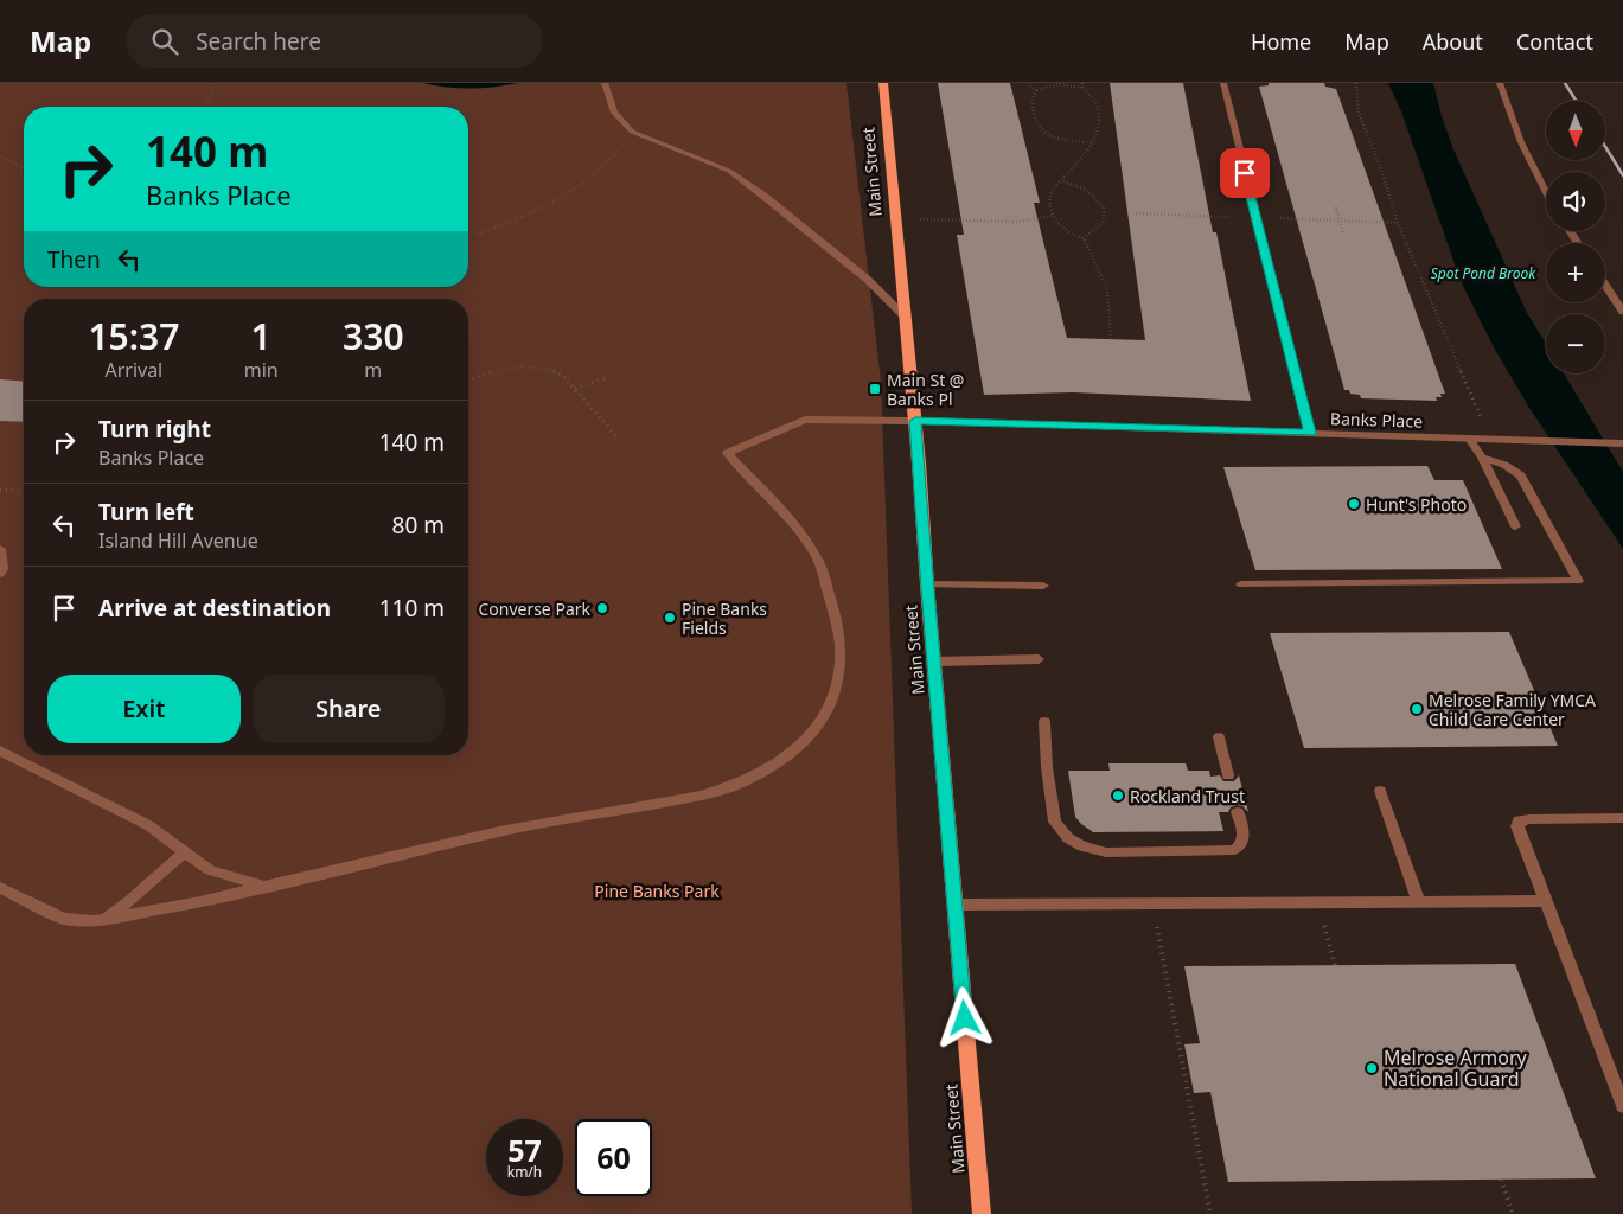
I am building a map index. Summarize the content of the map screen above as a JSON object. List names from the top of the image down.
{
  "streets": {
    "main road": ["Main Street"],
    "street": ["Banks Place"]
  },
  "crossings": [
    ["Main Street", "Banks Place"]
  ],
  "water": ["Spot Pond Brook"],
  "parks": ["Pine Banks Park"],
  "places": {
    "transit": ["Main St @ Banks Pl"],
    "other": [
      "Hunt's Photo",
      "Converse Park",
      "Pine Banks Fields",
      "Melrose Family YMCA Child Care Center",
      "Rockland Trust",
      "Melrose Armory National Guard"
    ]
  },
  "north": "bottom",
  "page": {
    "header": "Map",
    "search": "Search here",
    "nav": [
      "Home",
      "Map",
      "About",
      "Contact"
    ],
    "map_buttons": ["+", "−"],
    "turn": ["140 m", "Banks Place"],
    "then": "Then",
    "eta": [
      "15:37",
      "Arrival",
      "1",
      "min",
      "330",
      "m"
    ],
    "list": [
      {
        "name": "Turn right",
        "note": "Banks Place",
        "value": "140 m"
      },
      {
        "name": "Turn left",
        "note": "Island Hill Avenue",
        "value": "80 m"
      },
      {
        "name": "Arrive at destination",
        "value": "110 m"
      }
    ],
    "buttons": ["Exit", "Share"],
    "speed": "57 km/h",
    "limit": "60"
  }
}
